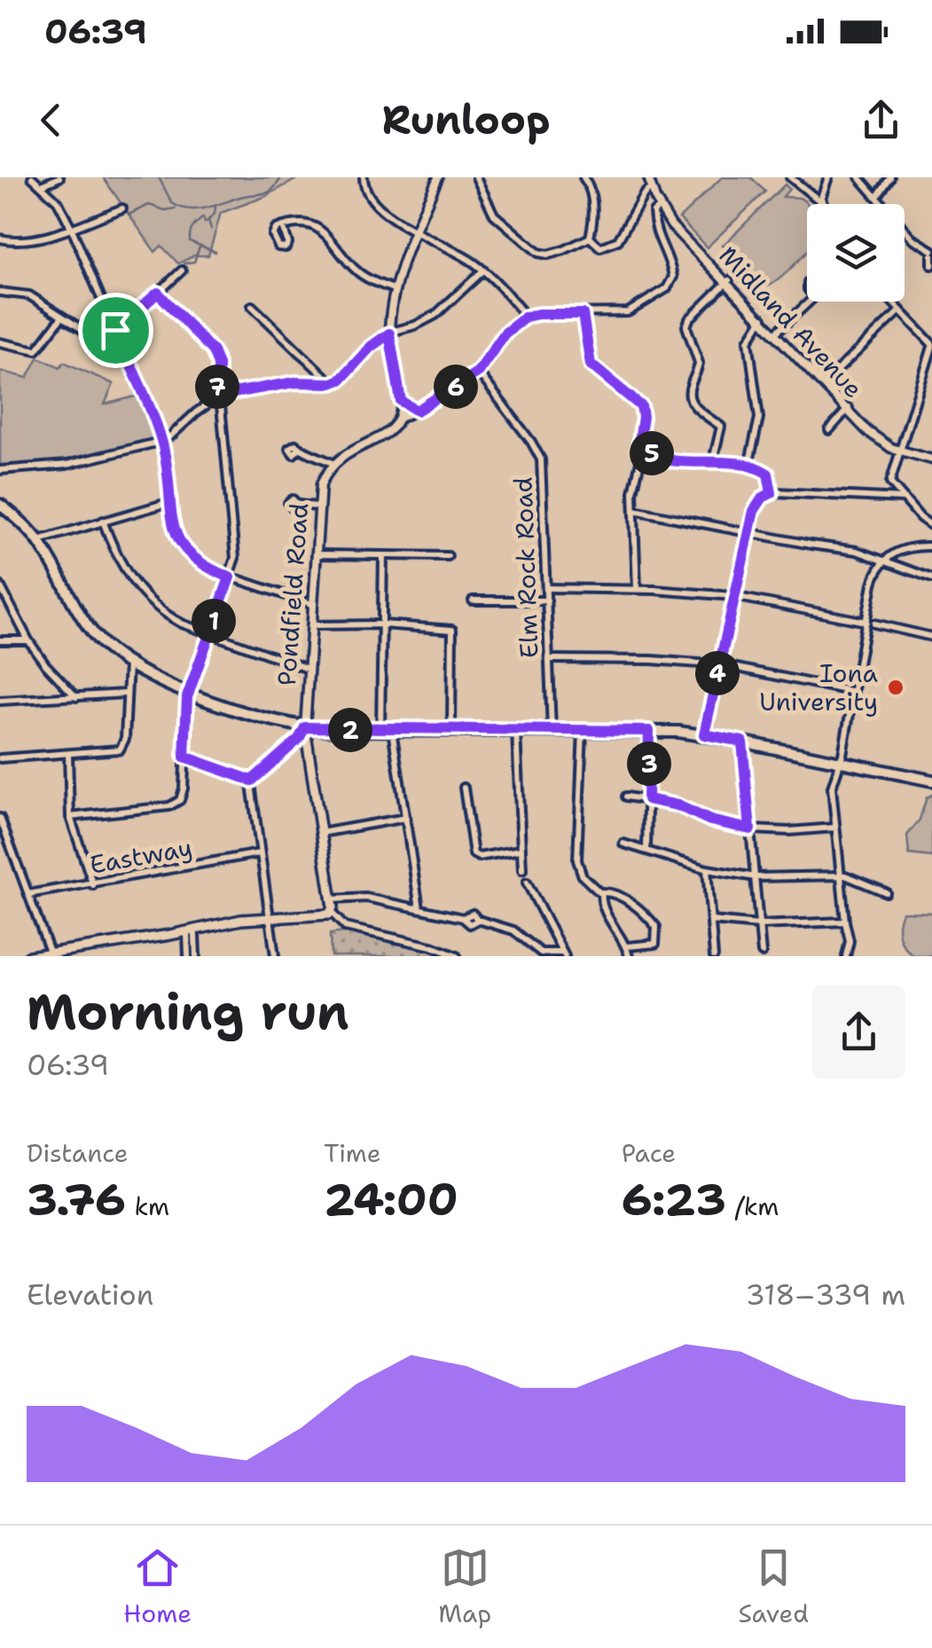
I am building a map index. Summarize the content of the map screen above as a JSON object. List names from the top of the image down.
{
  "streets": {
    "main road": ["Pondfield Road"],
    "street": ["Midland Avenue", "Elm Rock Road", "Eastway"]
  },
  "places": ["Iona University"],
  "page": {
    "status": "06:39",
    "header": "Runloop",
    "pins": [
      "6",
      "7",
      "5",
      "1",
      "4",
      "2",
      "3"
    ],
    "heading": ["Morning run", "06:39"],
    "stats": [
      ["Distance", "3.76 km"],
      ["Time", "24:00"],
      ["Pace", "6:23 /km"]
    ],
    "chart": ["Elevation", "318–339 m"],
    "tabs": ["Home", "Map", "Saved"]
  }
}
